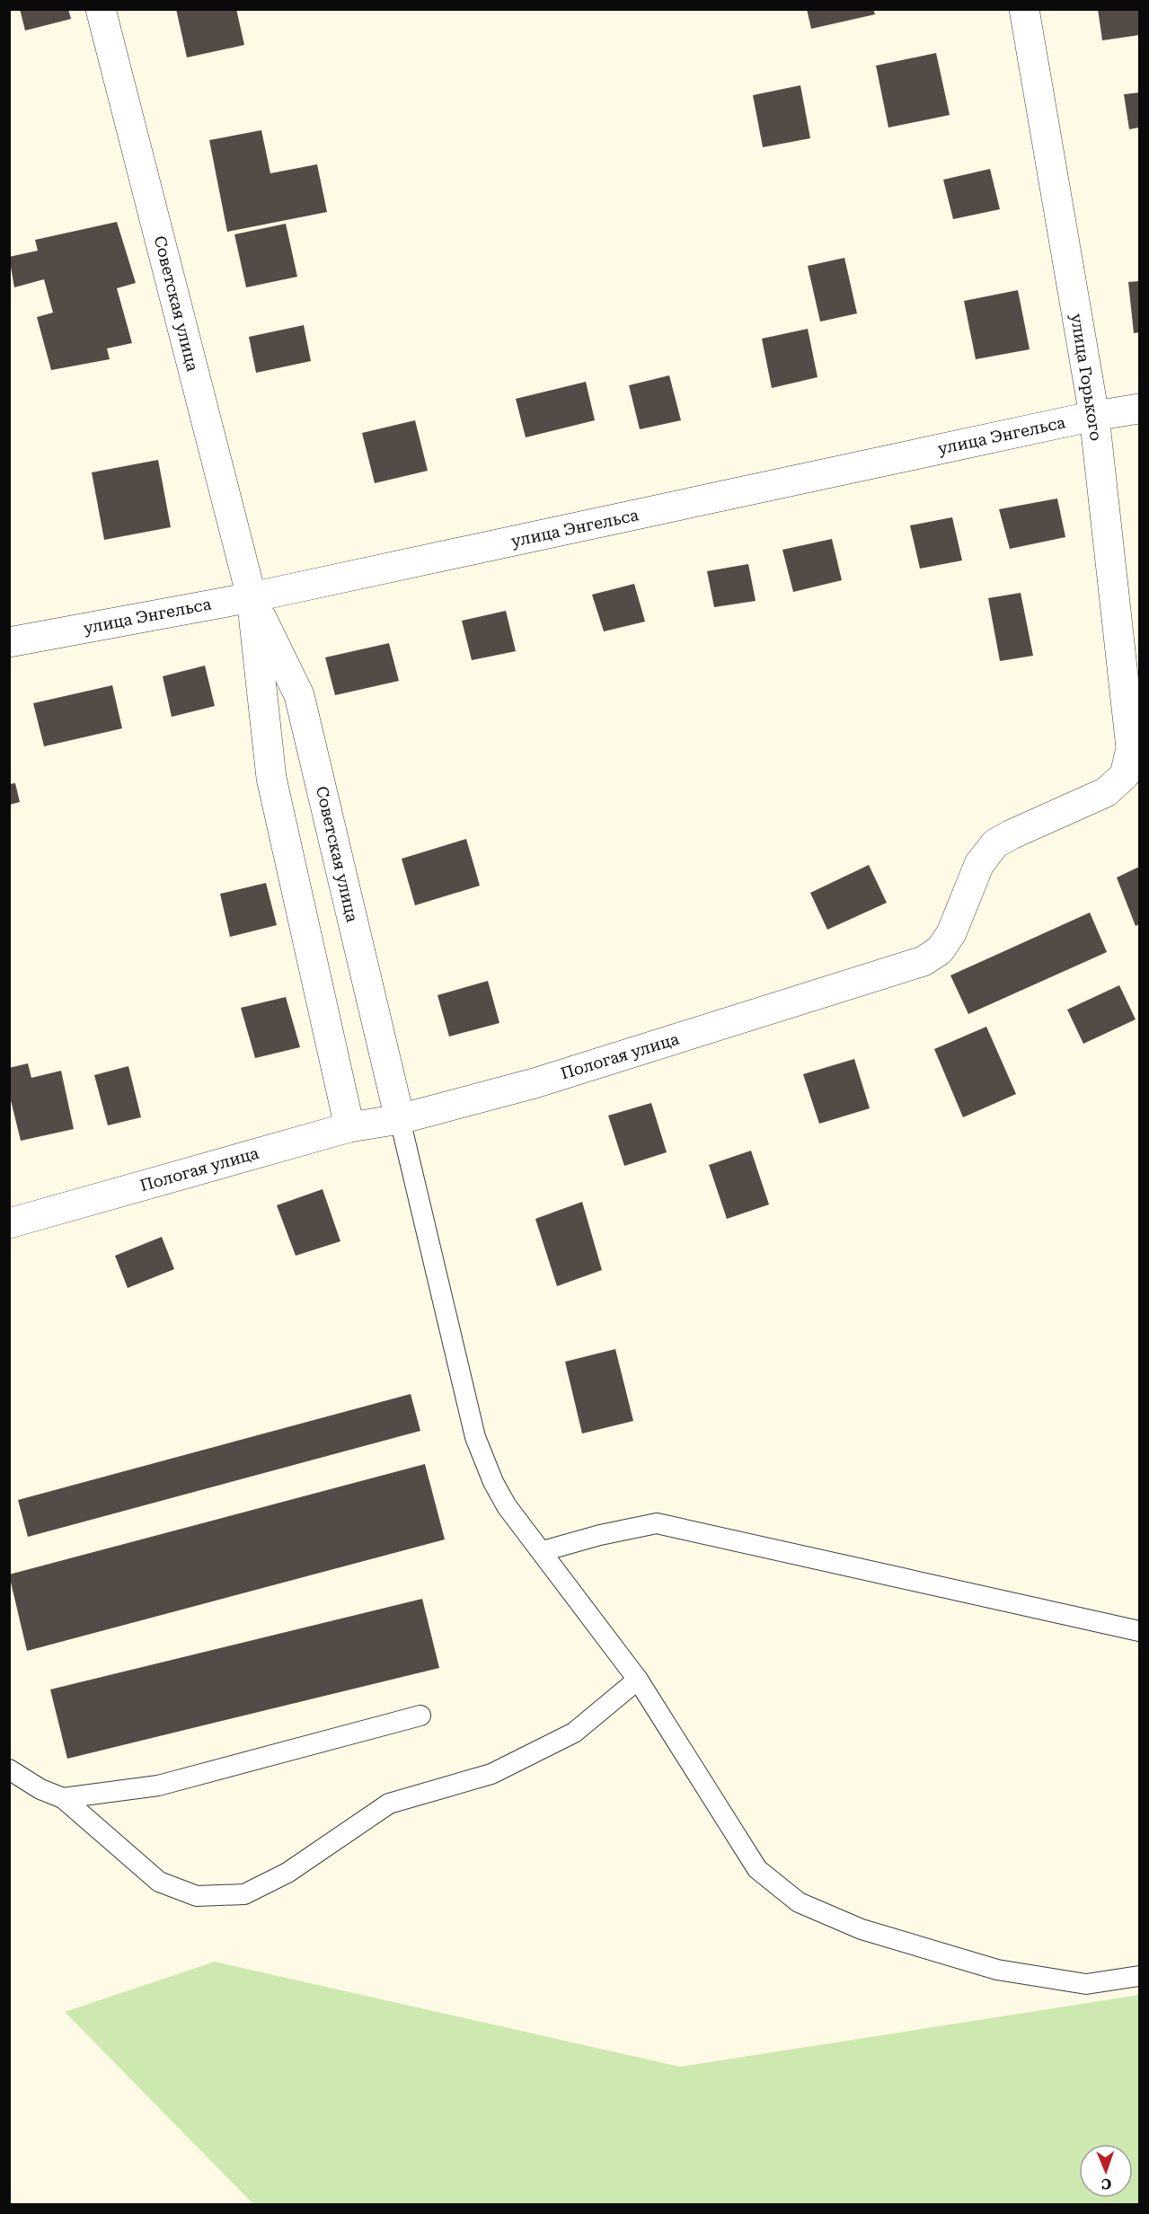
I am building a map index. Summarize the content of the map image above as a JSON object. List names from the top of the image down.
{
  "streets": {
    "street": [
      "Советская улица",
      "улица Горького",
      "улица Энгельса",
      "Пологая улица"
    ]
  },
  "crossings": [
    ["Советская улица", "улица Энгельса"],
    ["Советская улица", "Пологая улица"],
    ["улица Горького", "улица Энгельса"],
    ["улица Горького", "Пологая улица"]
  ],
  "north": "bottom"
}
